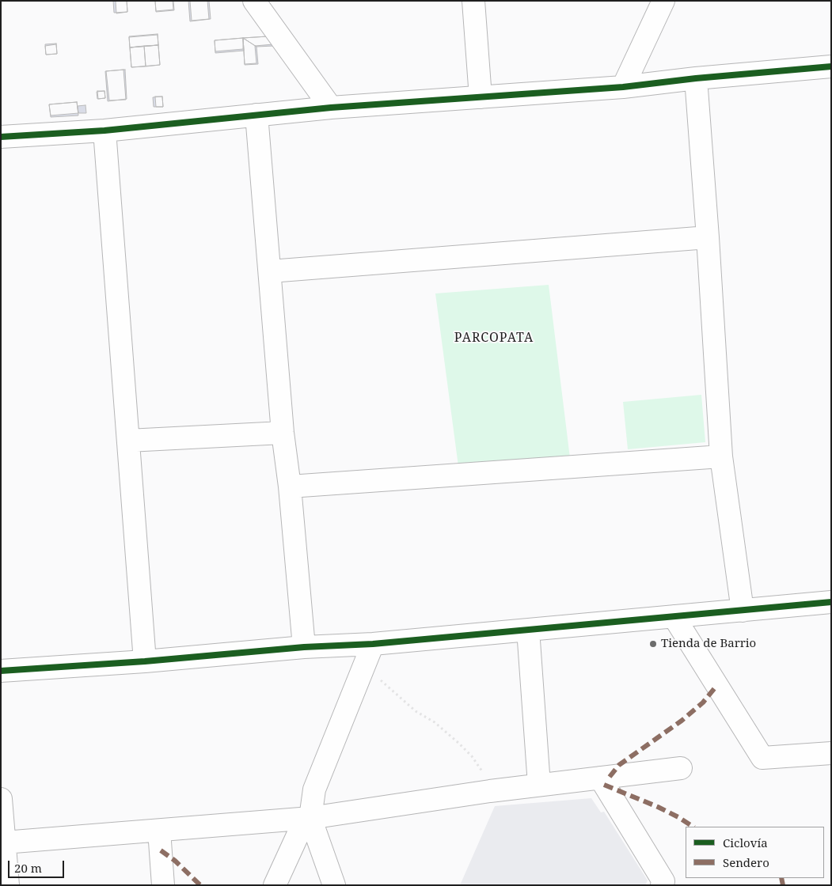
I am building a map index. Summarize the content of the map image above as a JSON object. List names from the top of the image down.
{
  "districts": ["PARCOPATA"],
  "places": ["Tienda de Barrio"],
  "legend": ["Ciclovía", "Sendero"],
  "scale_bar": "20 m"
}
